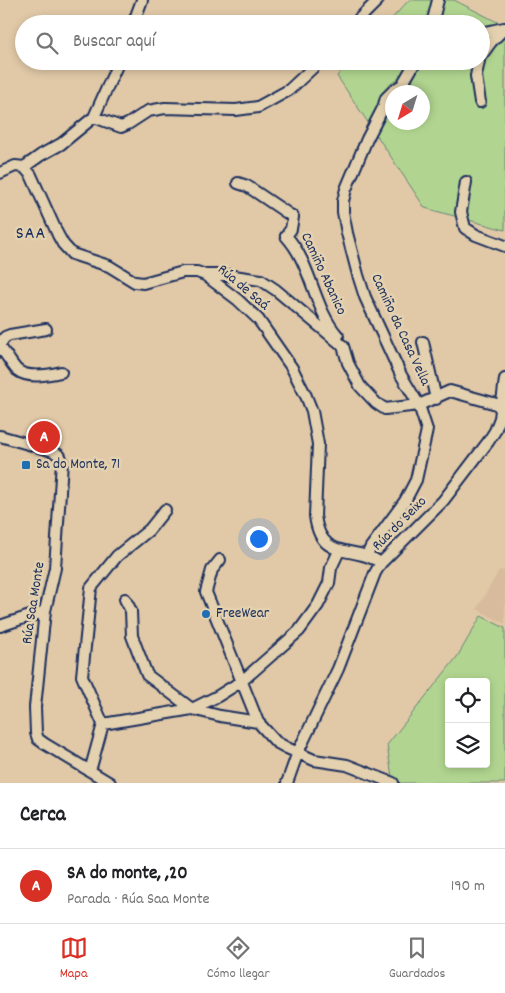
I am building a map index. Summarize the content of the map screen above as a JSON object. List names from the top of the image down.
{
  "streets": {
    "street": [
      "Camiño Abanico",
      "Rúa de Saá",
      "Camiño da Casa Vella",
      "Rúa do Seixo",
      "Rúa Saa Monte"
    ]
  },
  "crossings": [
    ["Camiño Abanico", "Rúa de Saá"],
    ["Camiño Abanico", "Camiño da Casa Vella"],
    ["Camiño Abanico", "Rúa do Seixo"]
  ],
  "districts": ["SAA"],
  "places": {
    "transit": ["Sa do Monte, 71"],
    "other": ["FreeWear"]
  },
  "north": "bottom left",
  "page": {
    "search": "Buscar aquí",
    "pins": "A",
    "heading": "Cerca",
    "list": [
      {
        "mark": "A",
        "name": "SA do monte, ,20",
        "note": "Parada · Rúa Saa Monte",
        "value": "190 m"
      }
    ],
    "nav": ["Mapa", "Cómo llegar", "Guardados"]
  }
}
